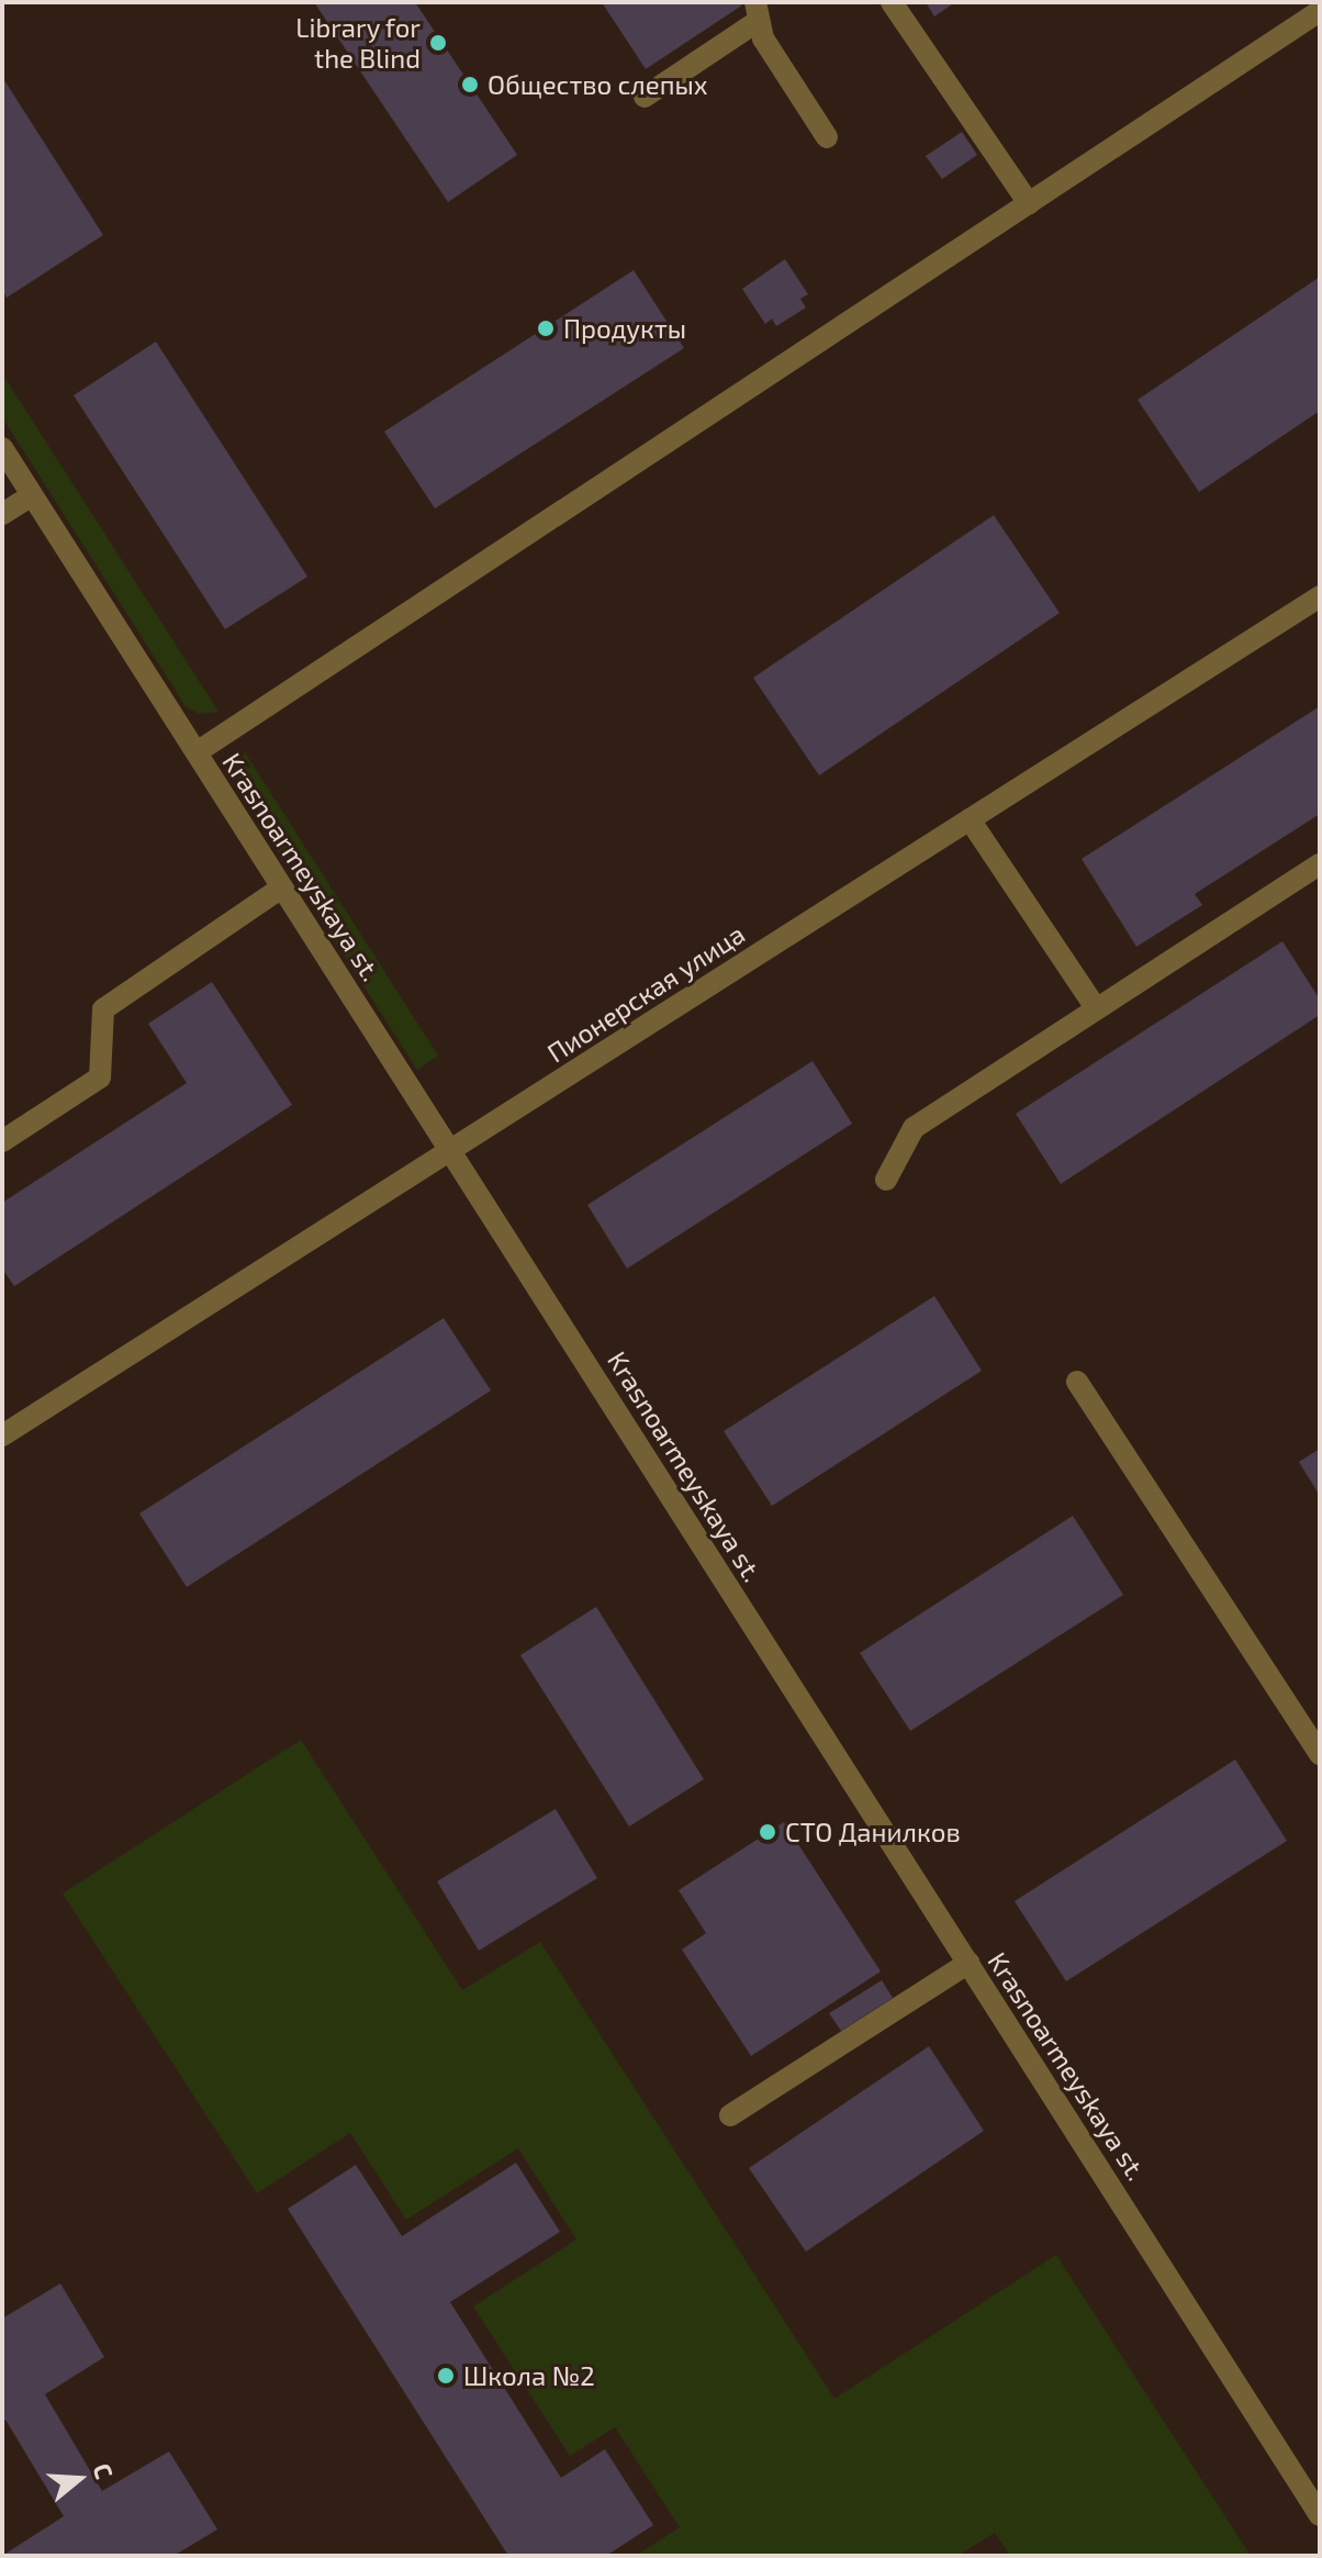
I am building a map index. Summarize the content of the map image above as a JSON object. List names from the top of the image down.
{
  "streets": {
    "street": ["Krasnoarmeyskaya st.", "Пионерская улица"]
  },
  "crossings": [
    ["Krasnoarmeyskaya st.", "Пионерская улица"]
  ],
  "places": [
    "Library for the Blind",
    "Общество слепых",
    "Продукты",
    "СТО Данилков",
    "Школа №2"
  ],
  "north": "right"
}
